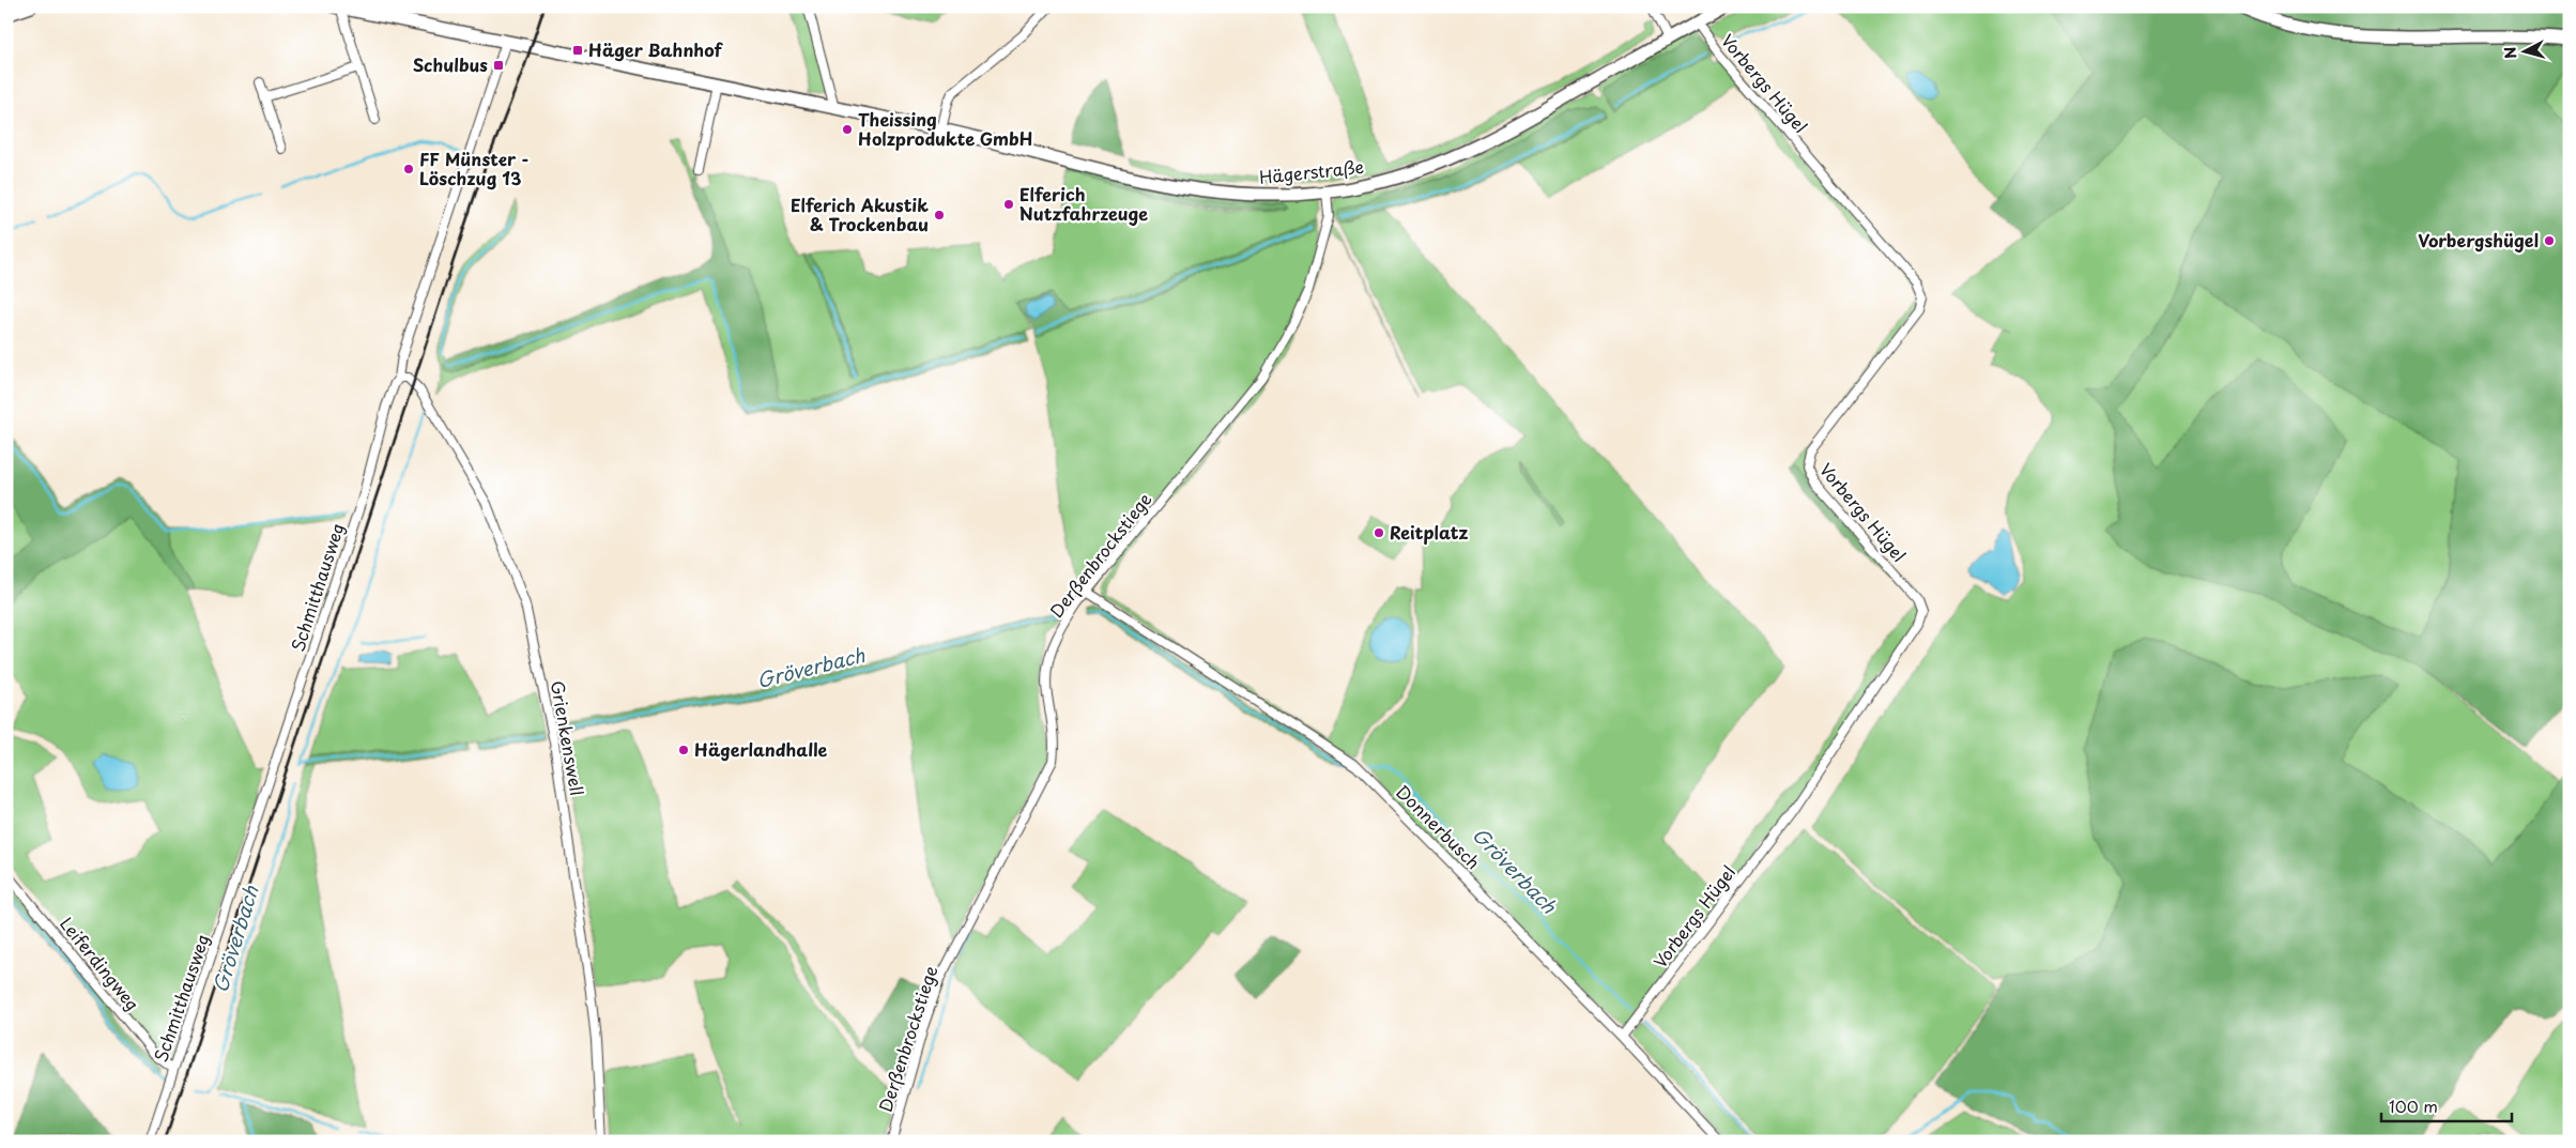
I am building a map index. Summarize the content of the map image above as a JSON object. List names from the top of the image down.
{
  "streets": {
    "main road": ["Hägerstraße"],
    "street": [
      "Vorbergs Hügel",
      "Derßenbrockstiege",
      "Schmitthausweg",
      "Grienkenswell",
      "Donnerbusch",
      "Leiferdingweg"
    ]
  },
  "crossings": [
    ["Vorbergs Hügel", "Hägerstraße"],
    ["Vorbergs Hügel", "Donnerbusch"],
    ["Hägerstraße", "Derßenbrockstiege"],
    ["Hägerstraße", "Schmitthausweg"],
    ["Derßenbrockstiege", "Donnerbusch"],
    ["Schmitthausweg", "Grienkenswell"],
    ["Schmitthausweg", "Leiferdingweg"]
  ],
  "water": ["Gröverbach"],
  "places": {
    "transit": ["Häger Bahnhof", "Schulbus"],
    "other": [
      "Theissing Holzprodukte GmbH",
      "FF Münster - Löschzug 13",
      "Elferich Nutzfahrzeuge",
      "Elferich Akustik & Trockenbau",
      "Vorbergshügel",
      "Reitplatz",
      "Hägerlandhalle"
    ]
  },
  "scale_bar": "100 m",
  "north": "left"
}
